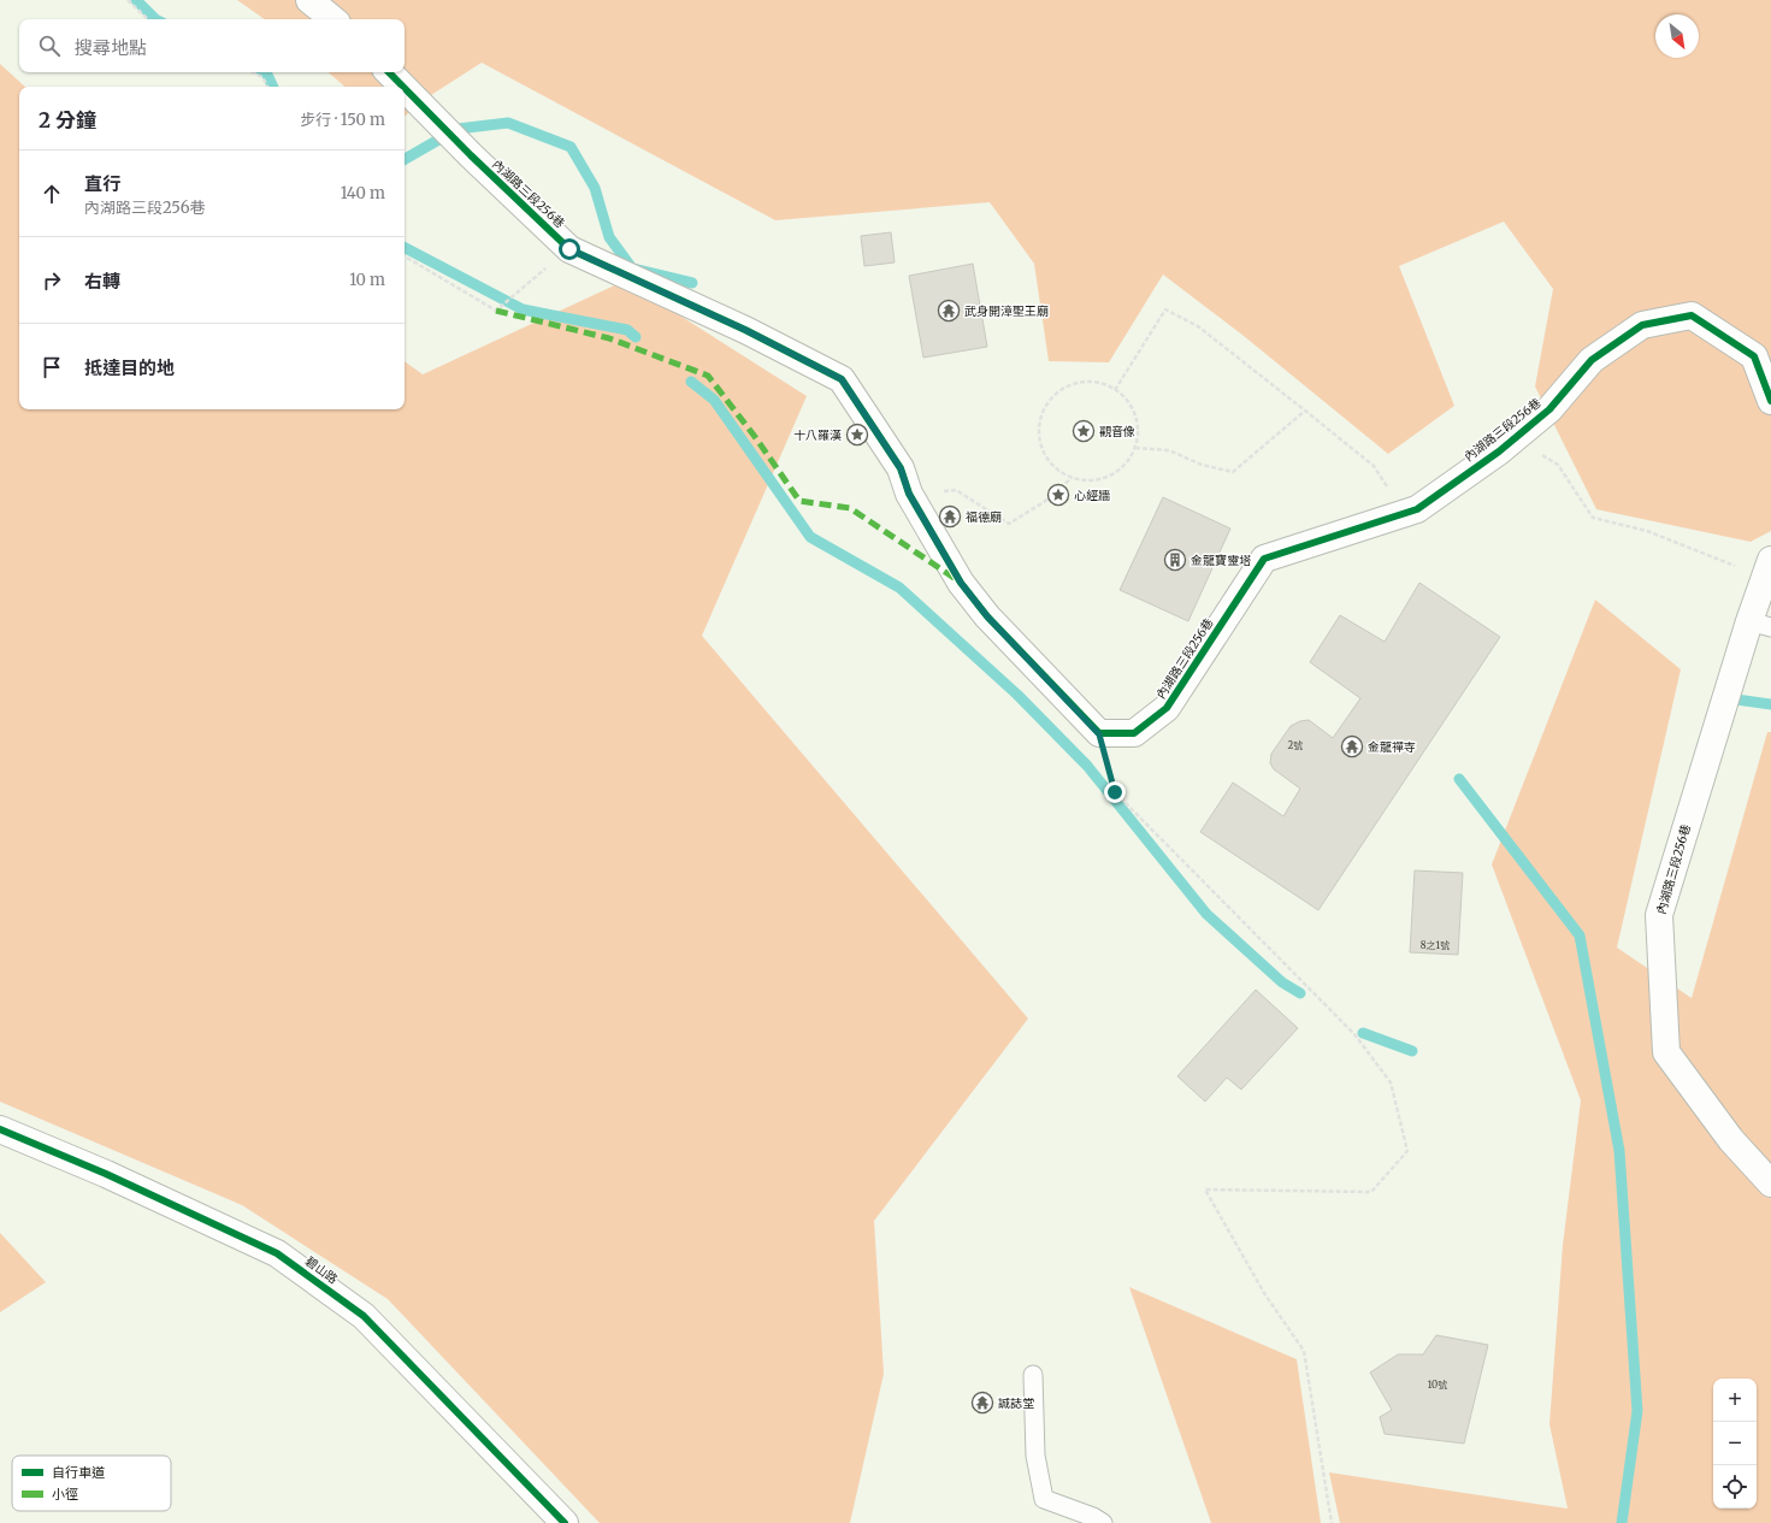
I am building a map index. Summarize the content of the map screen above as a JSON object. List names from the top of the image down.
{
  "streets": {
    "street": ["內湖路三段256巷", "碧山路"]
  },
  "places": {
    "temple": [
      "武身開漳聖王廟",
      "福德廟",
      "金龍禪寺",
      "誠誌堂"
    ],
    "place": ["觀音像", "十八羅漢", "心經牆"],
    "building": ["金龍寶靈塔"]
  },
  "house_numbers": ["2號", "8之1號", "10號"],
  "legend": ["自行車道", "小徑"],
  "north": "bottom right",
  "page": {
    "search": "搜尋地點",
    "heading": ["2 分鐘", "步行 · 150 m"],
    "list": [
      ["直行", "內湖路三段256巷", "140 m"],
      ["右轉", "10 m"],
      "抵達目的地"
    ],
    "map_buttons": ["+", "−"]
  }
}
